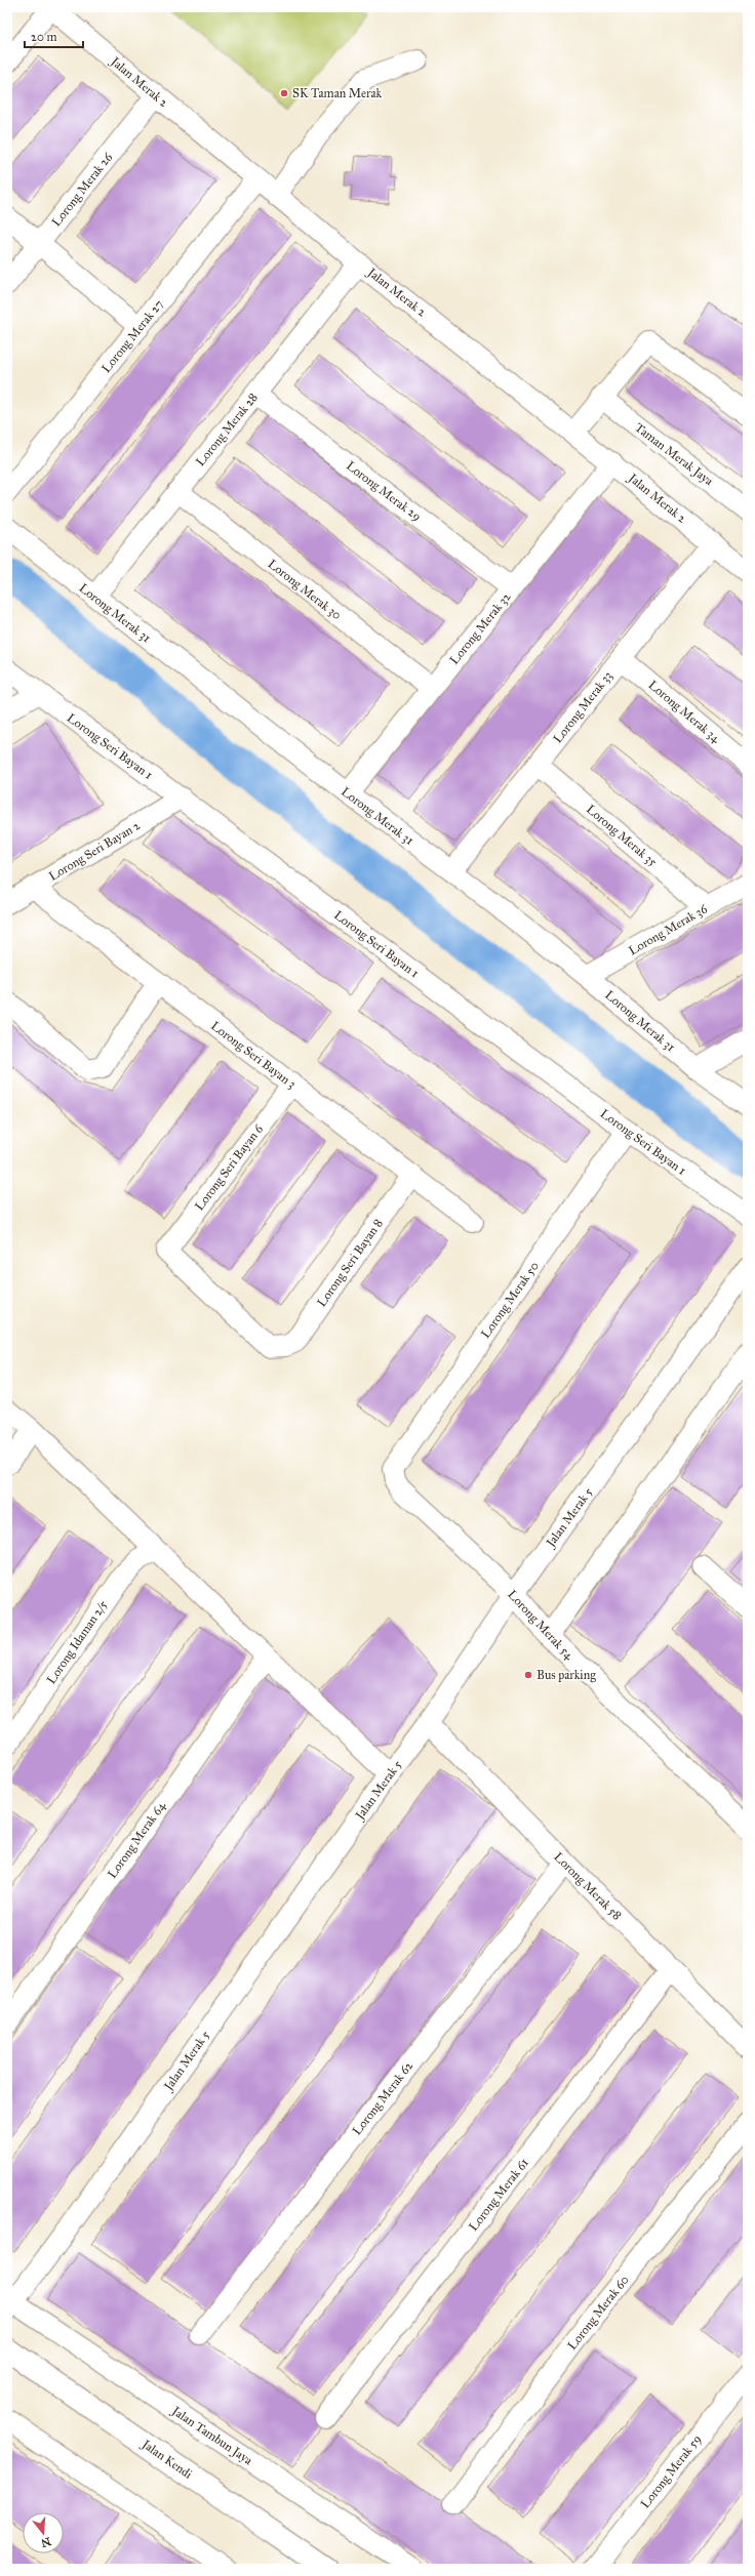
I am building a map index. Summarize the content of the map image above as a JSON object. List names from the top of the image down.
{
  "streets": {
    "street": [
      "Jalan Merak 2",
      "Lorong Merak 26",
      "Lorong Merak 27",
      "Lorong Merak 28",
      "Taman Merak Jaya",
      "Lorong Merak 29",
      "Lorong Merak 30",
      "Lorong Merak 31",
      "Lorong Merak 32",
      "Lorong Merak 33",
      "Lorong Merak 34",
      "Lorong Seri Bayan 1",
      "Lorong Merak 35",
      "Lorong Seri Bayan 2",
      "Lorong Merak 36",
      "Lorong Seri Bayan 3",
      "Lorong Seri Bayan 6",
      "Lorong Seri Bayan 8",
      "Lorong Merak 50",
      "Jalan Merak 5",
      "Lorong Merak 54",
      "Lorong Idaman 2/5",
      "Lorong Merak 64",
      "Lorong Merak 58",
      "Lorong Merak 62",
      "Lorong Merak 61",
      "Lorong Merak 60",
      "Jalan Tambun Jaya",
      "Jalan Kendi",
      "Lorong Merak 59"
    ]
  },
  "crossings": [
    ["Jalan Merak 2", "Lorong Merak 26"],
    ["Jalan Merak 2", "Lorong Merak 27"],
    ["Jalan Merak 2", "Lorong Merak 28"],
    ["Jalan Merak 2", "Lorong Merak 32"],
    ["Jalan Merak 2", "Lorong Merak 33"],
    ["Lorong Merak 28", "Lorong Merak 29"],
    ["Lorong Merak 28", "Lorong Merak 30"],
    ["Lorong Merak 28", "Lorong Merak 31"],
    ["Lorong Merak 29", "Lorong Merak 32"],
    ["Lorong Merak 30", "Lorong Merak 32"],
    ["Lorong Merak 31", "Lorong Merak 32"],
    ["Lorong Merak 31", "Lorong Merak 33"],
    ["Lorong Merak 31", "Lorong Merak 36"],
    ["Lorong Merak 33", "Lorong Merak 34"],
    ["Lorong Merak 33", "Lorong Merak 35"],
    ["Lorong Seri Bayan 1", "Lorong Seri Bayan 2"],
    ["Lorong Seri Bayan 1", "Lorong Merak 50"],
    ["Lorong Merak 35", "Lorong Merak 36"],
    ["Lorong Seri Bayan 2", "Lorong Seri Bayan 3"],
    ["Lorong Seri Bayan 3", "Lorong Seri Bayan 6"],
    ["Lorong Seri Bayan 3", "Lorong Seri Bayan 8"],
    ["Lorong Seri Bayan 6", "Lorong Seri Bayan 8"],
    ["Lorong Merak 50", "Lorong Merak 54"],
    ["Jalan Merak 5", "Lorong Merak 54"],
    ["Jalan Merak 5", "Lorong Merak 58"],
    ["Jalan Merak 5", "Jalan Tambun Jaya"],
    ["Lorong Merak 58", "Lorong Merak 62"],
    ["Lorong Merak 58", "Lorong Merak 61"]
  ],
  "places": ["SK Taman Merak", "Bus parking"],
  "scale_bar": "20 m",
  "north": "bottom"
}
